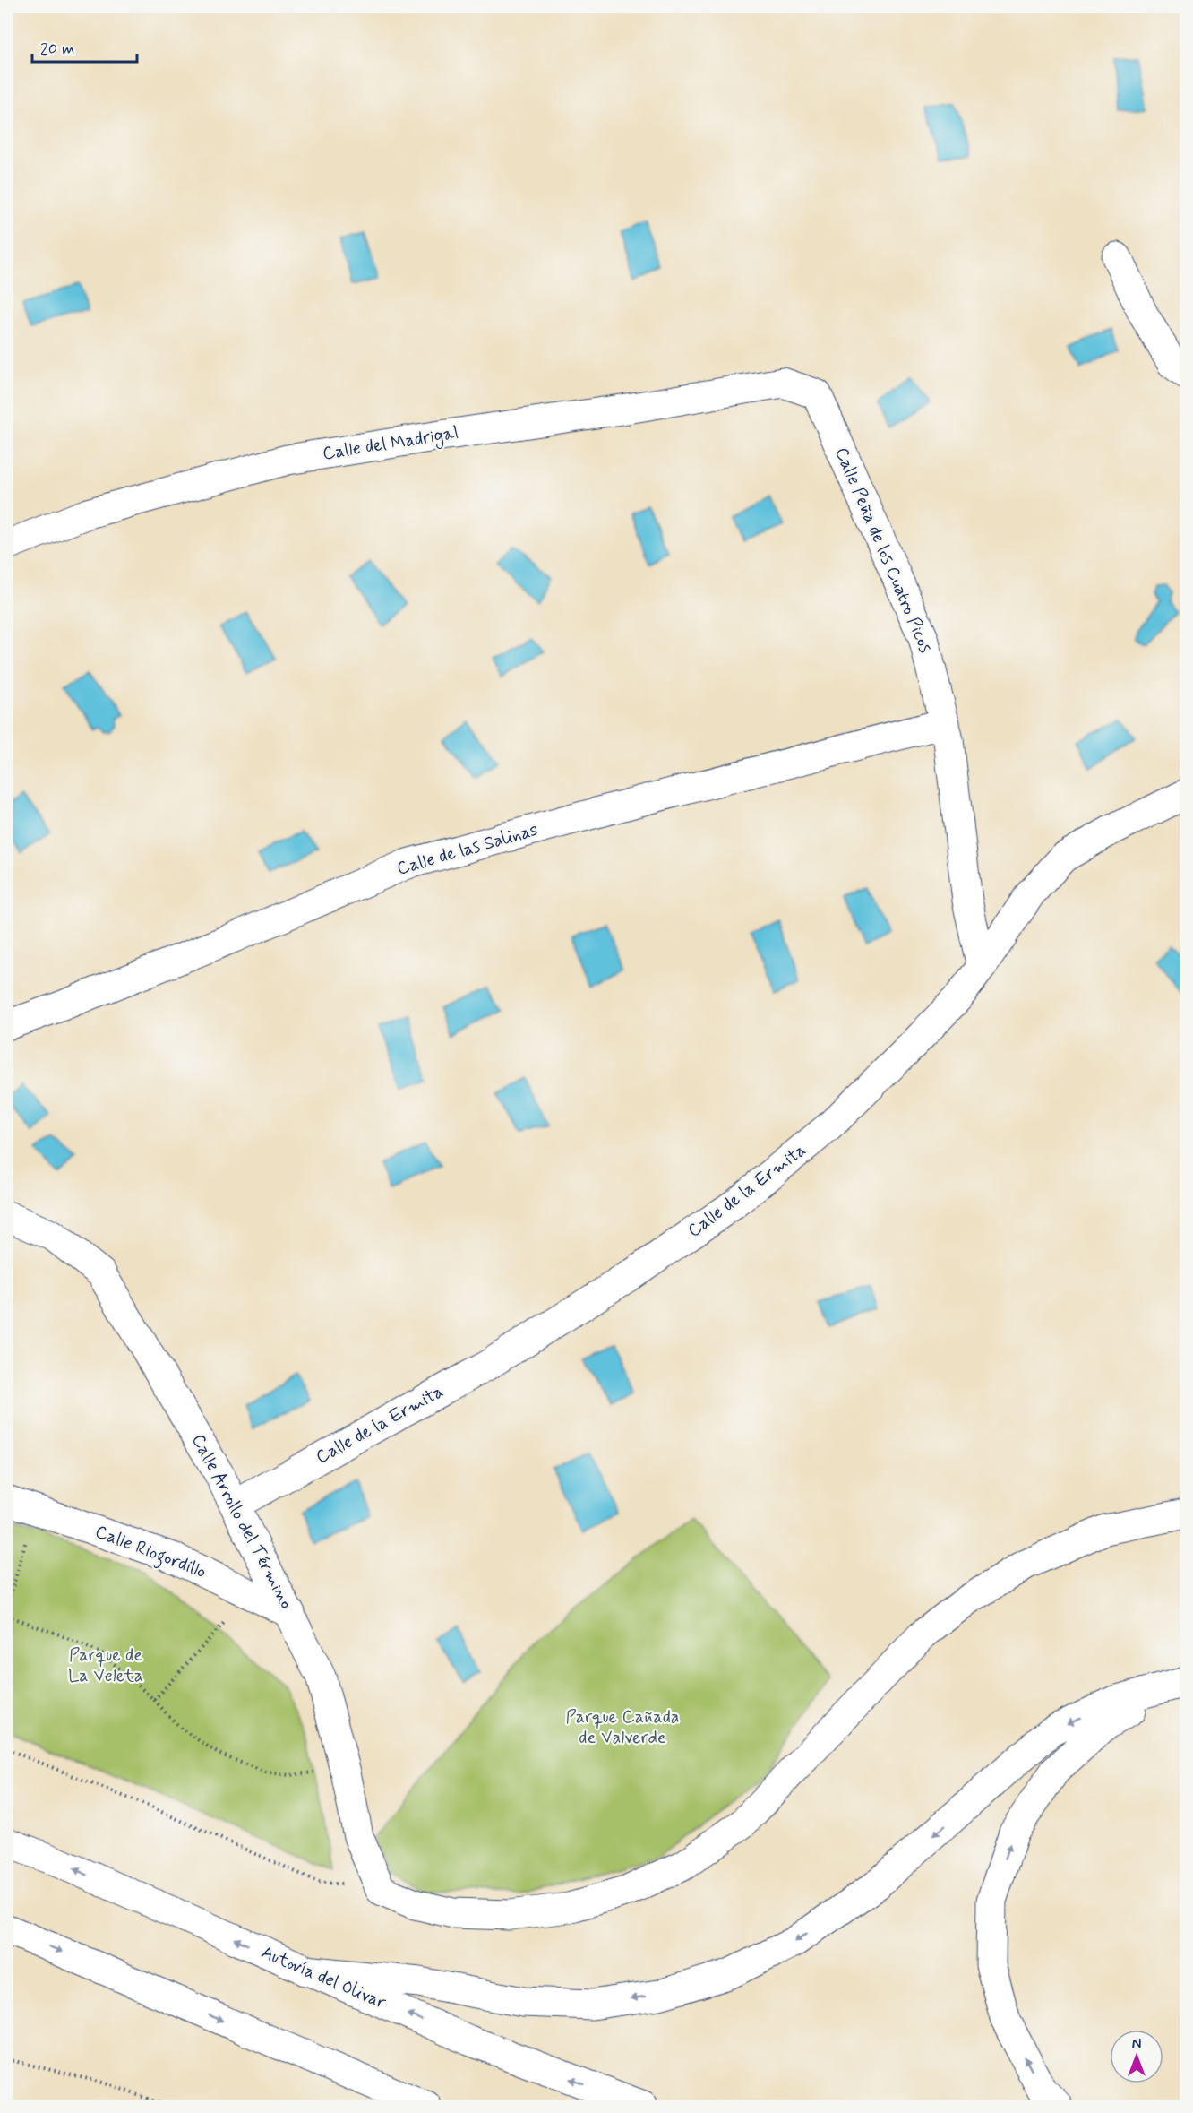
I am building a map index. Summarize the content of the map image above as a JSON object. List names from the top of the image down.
{
  "streets": {
    "main road": [
      "Calle del Madrigal",
      "Calle Peña de los Cuatro Picos",
      "Calle de las Salinas",
      "Calle de la Ermita",
      "Calle Arrollo del Término",
      "Calle Riogordillo",
      "Autovía del Olivar"
    ]
  },
  "crossings": [
    ["Calle del Madrigal", "Calle Peña de los Cuatro Picos"],
    ["Calle Peña de los Cuatro Picos", "Calle de las Salinas"],
    ["Calle Peña de los Cuatro Picos", "Calle de la Ermita"],
    ["Calle de la Ermita", "Calle Arrollo del Término"],
    ["Calle Arrollo del Término", "Calle Riogordillo"]
  ],
  "parks": ["Parque de La Veleta", "Parque Cañada de Valverde"],
  "scale_bar": "20 m",
  "north": "top"
}
